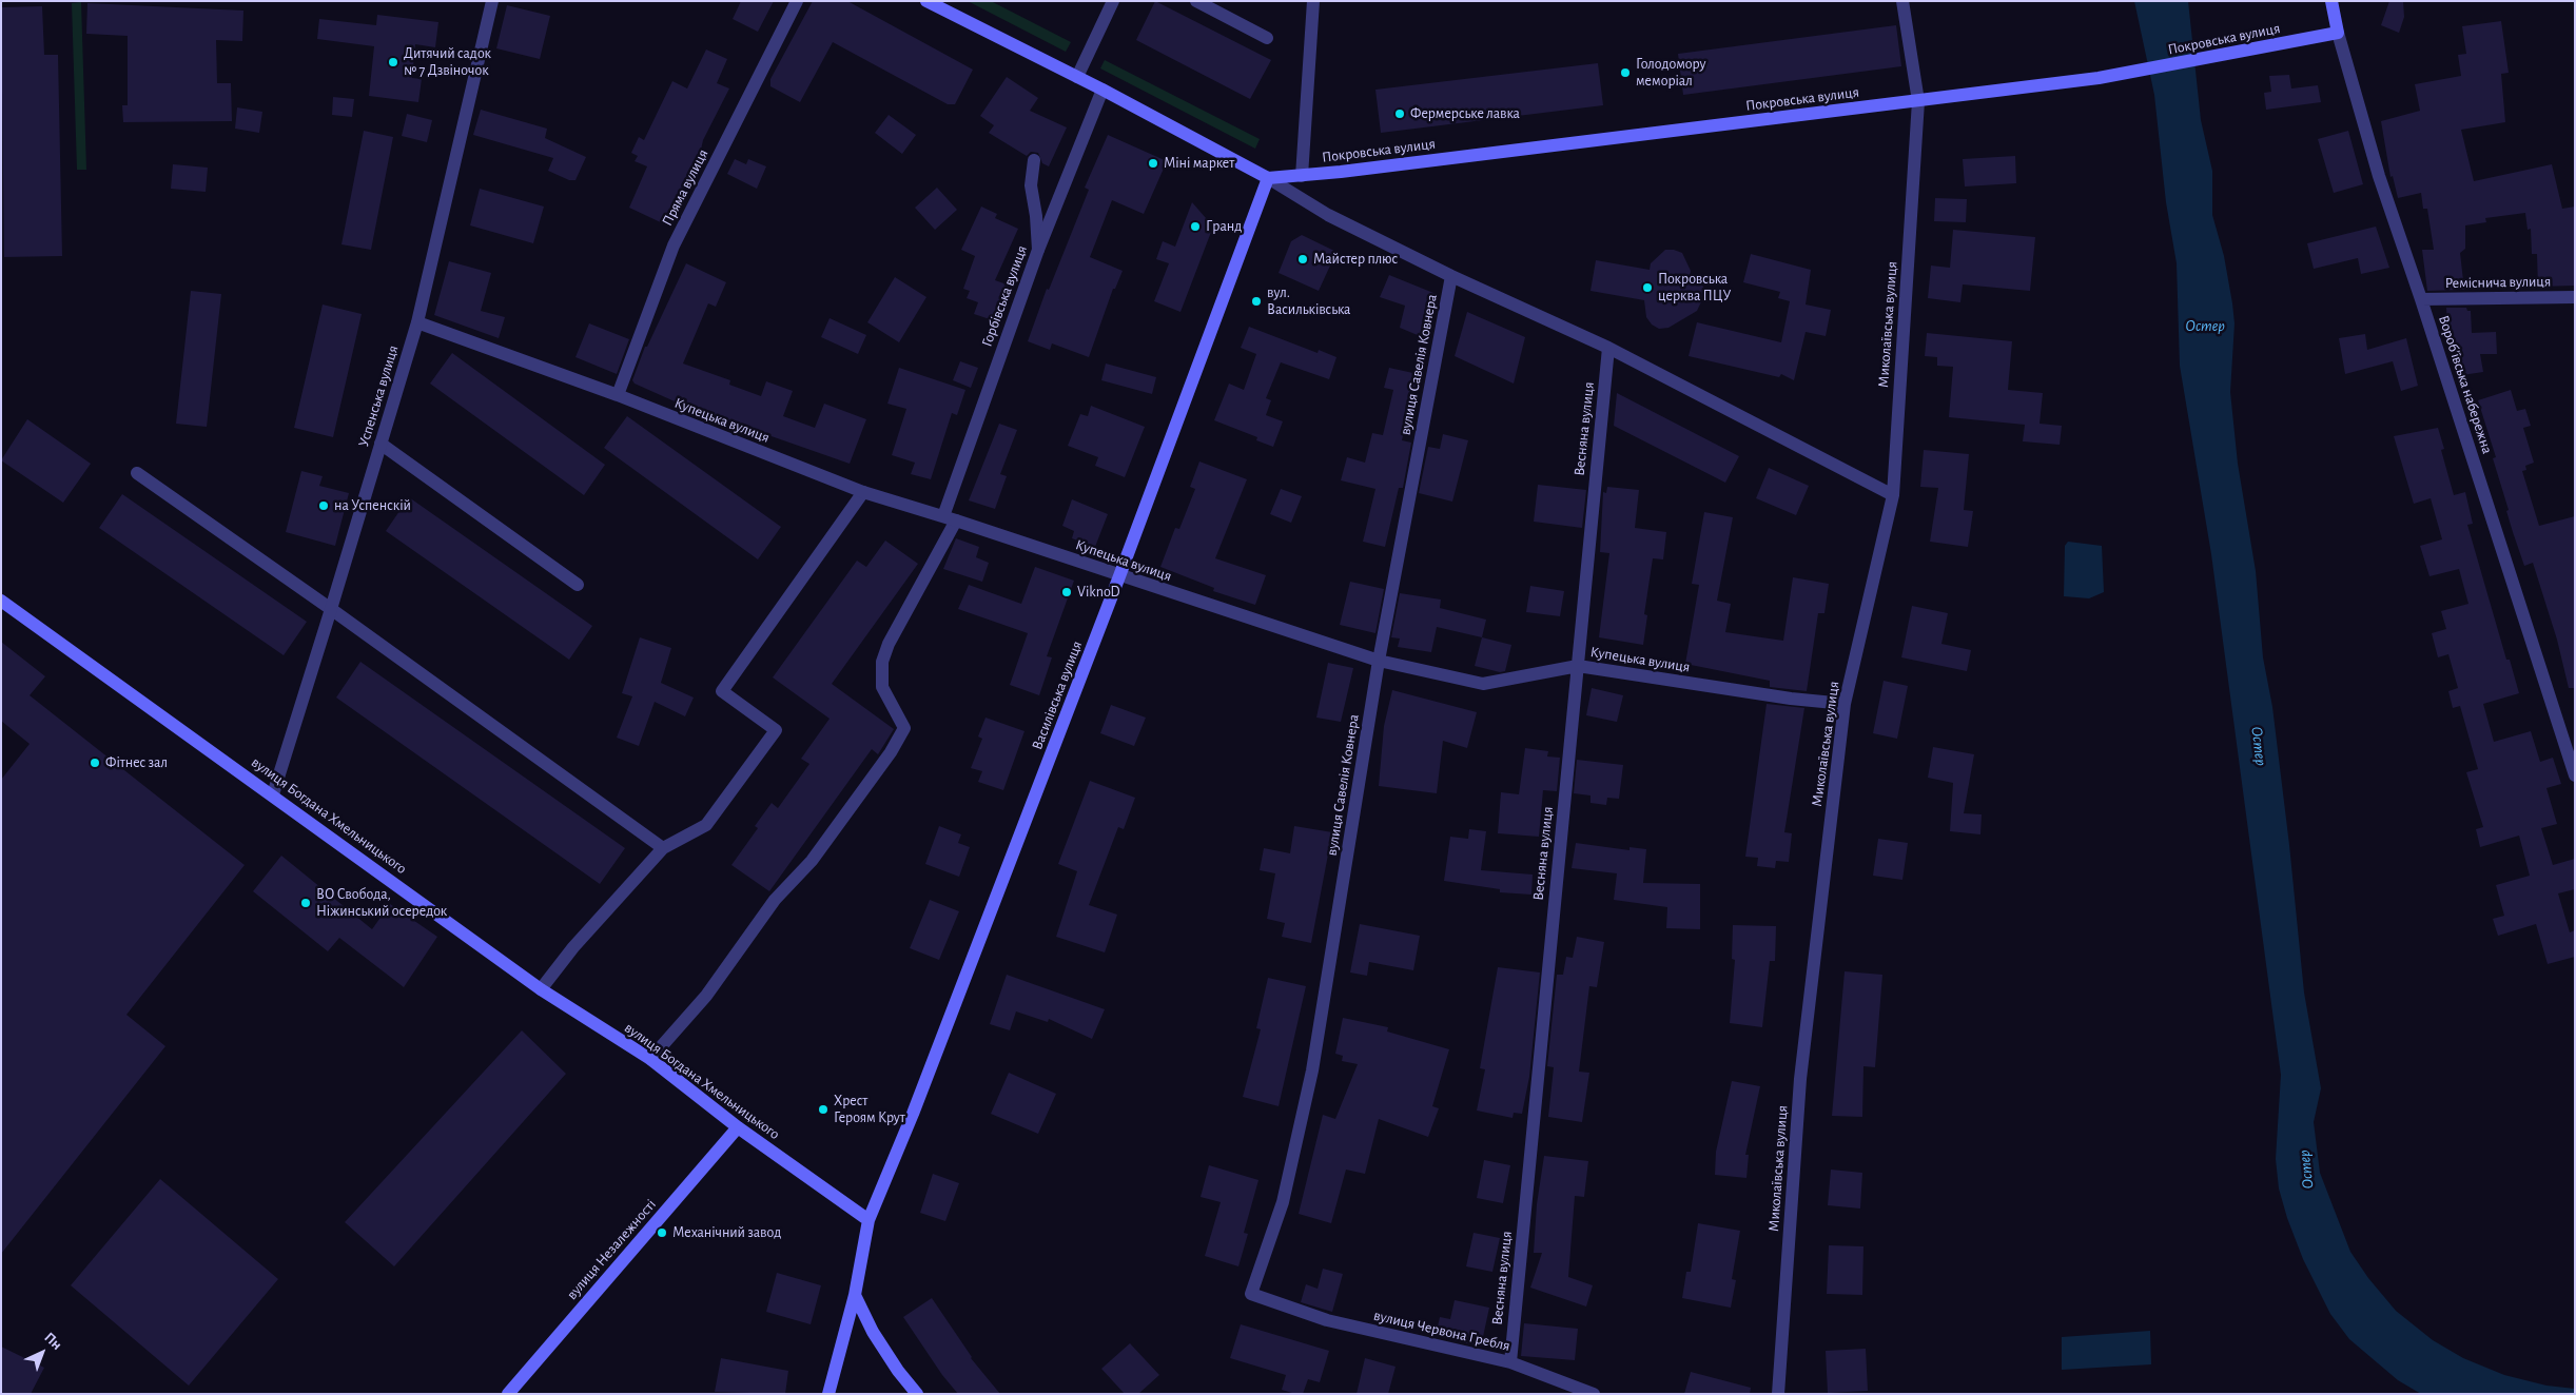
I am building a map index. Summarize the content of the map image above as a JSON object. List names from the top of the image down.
{
  "streets": {
    "street": [
      "Покровська вулиця",
      "Пряма вулиця",
      "Реміснича вулиця",
      "Горбівська вулиця",
      "Миколаївська вулиця",
      "вулиця Савелія Ковнера",
      "Воробʼївська набережна",
      "Успенська вулиця",
      "Купецька вулиця",
      "Весняна вулиця",
      "Василівська вулиця",
      "вулиця Богдана Хмельницького",
      "вулиця Незалежності",
      "вулиця Червона Гребля"
    ]
  },
  "crossings": [
    ["Покровська вулиця", "Миколаївська вулиця"],
    ["Покровська вулиця", "Воробʼївська набережна"],
    ["Покровська вулиця", "Василівська вулиця"],
    ["Пряма вулиця", "Купецька вулиця"],
    ["Реміснича вулиця", "Воробʼївська набережна"],
    ["Горбівська вулиця", "Купецька вулиця"],
    ["Горбівська вулиця", "вулиця Богдана Хмельницького"],
    ["Миколаївська вулиця", "Купецька вулиця"],
    ["вулиця Савелія Ковнера", "Купецька вулиця"],
    ["вулиця Савелія Ковнера", "вулиця Червона Гребля"],
    ["Успенська вулиця", "Купецька вулиця"],
    ["Успенська вулиця", "вулиця Богдана Хмельницького"],
    ["Купецька вулиця", "Весняна вулиця"],
    ["Купецька вулиця", "Василівська вулиця"],
    ["Весняна вулиця", "вулиця Червона Гребля"],
    ["Василівська вулиця", "вулиця Богдана Хмельницького"],
    ["вулиця Богдана Хмельницького", "вулиця Незалежності"]
  ],
  "water": ["Остер"],
  "places": [
    "Дитячий садок № 7 Дзвіночок",
    "Голодомору меморіал",
    "Фермерське лавка",
    "Міні маркет",
    "Гранд",
    "Майстер плюс",
    "Покровська церква ПЦУ",
    "вул. Васильківська",
    "на Успенскій",
    "ViknoD",
    "Фітнес зал",
    "ВО Свобода, Ніжинський осередок",
    "Хрест Героям Крут",
    "Механічний завод"
  ],
  "north": "top right"
}
